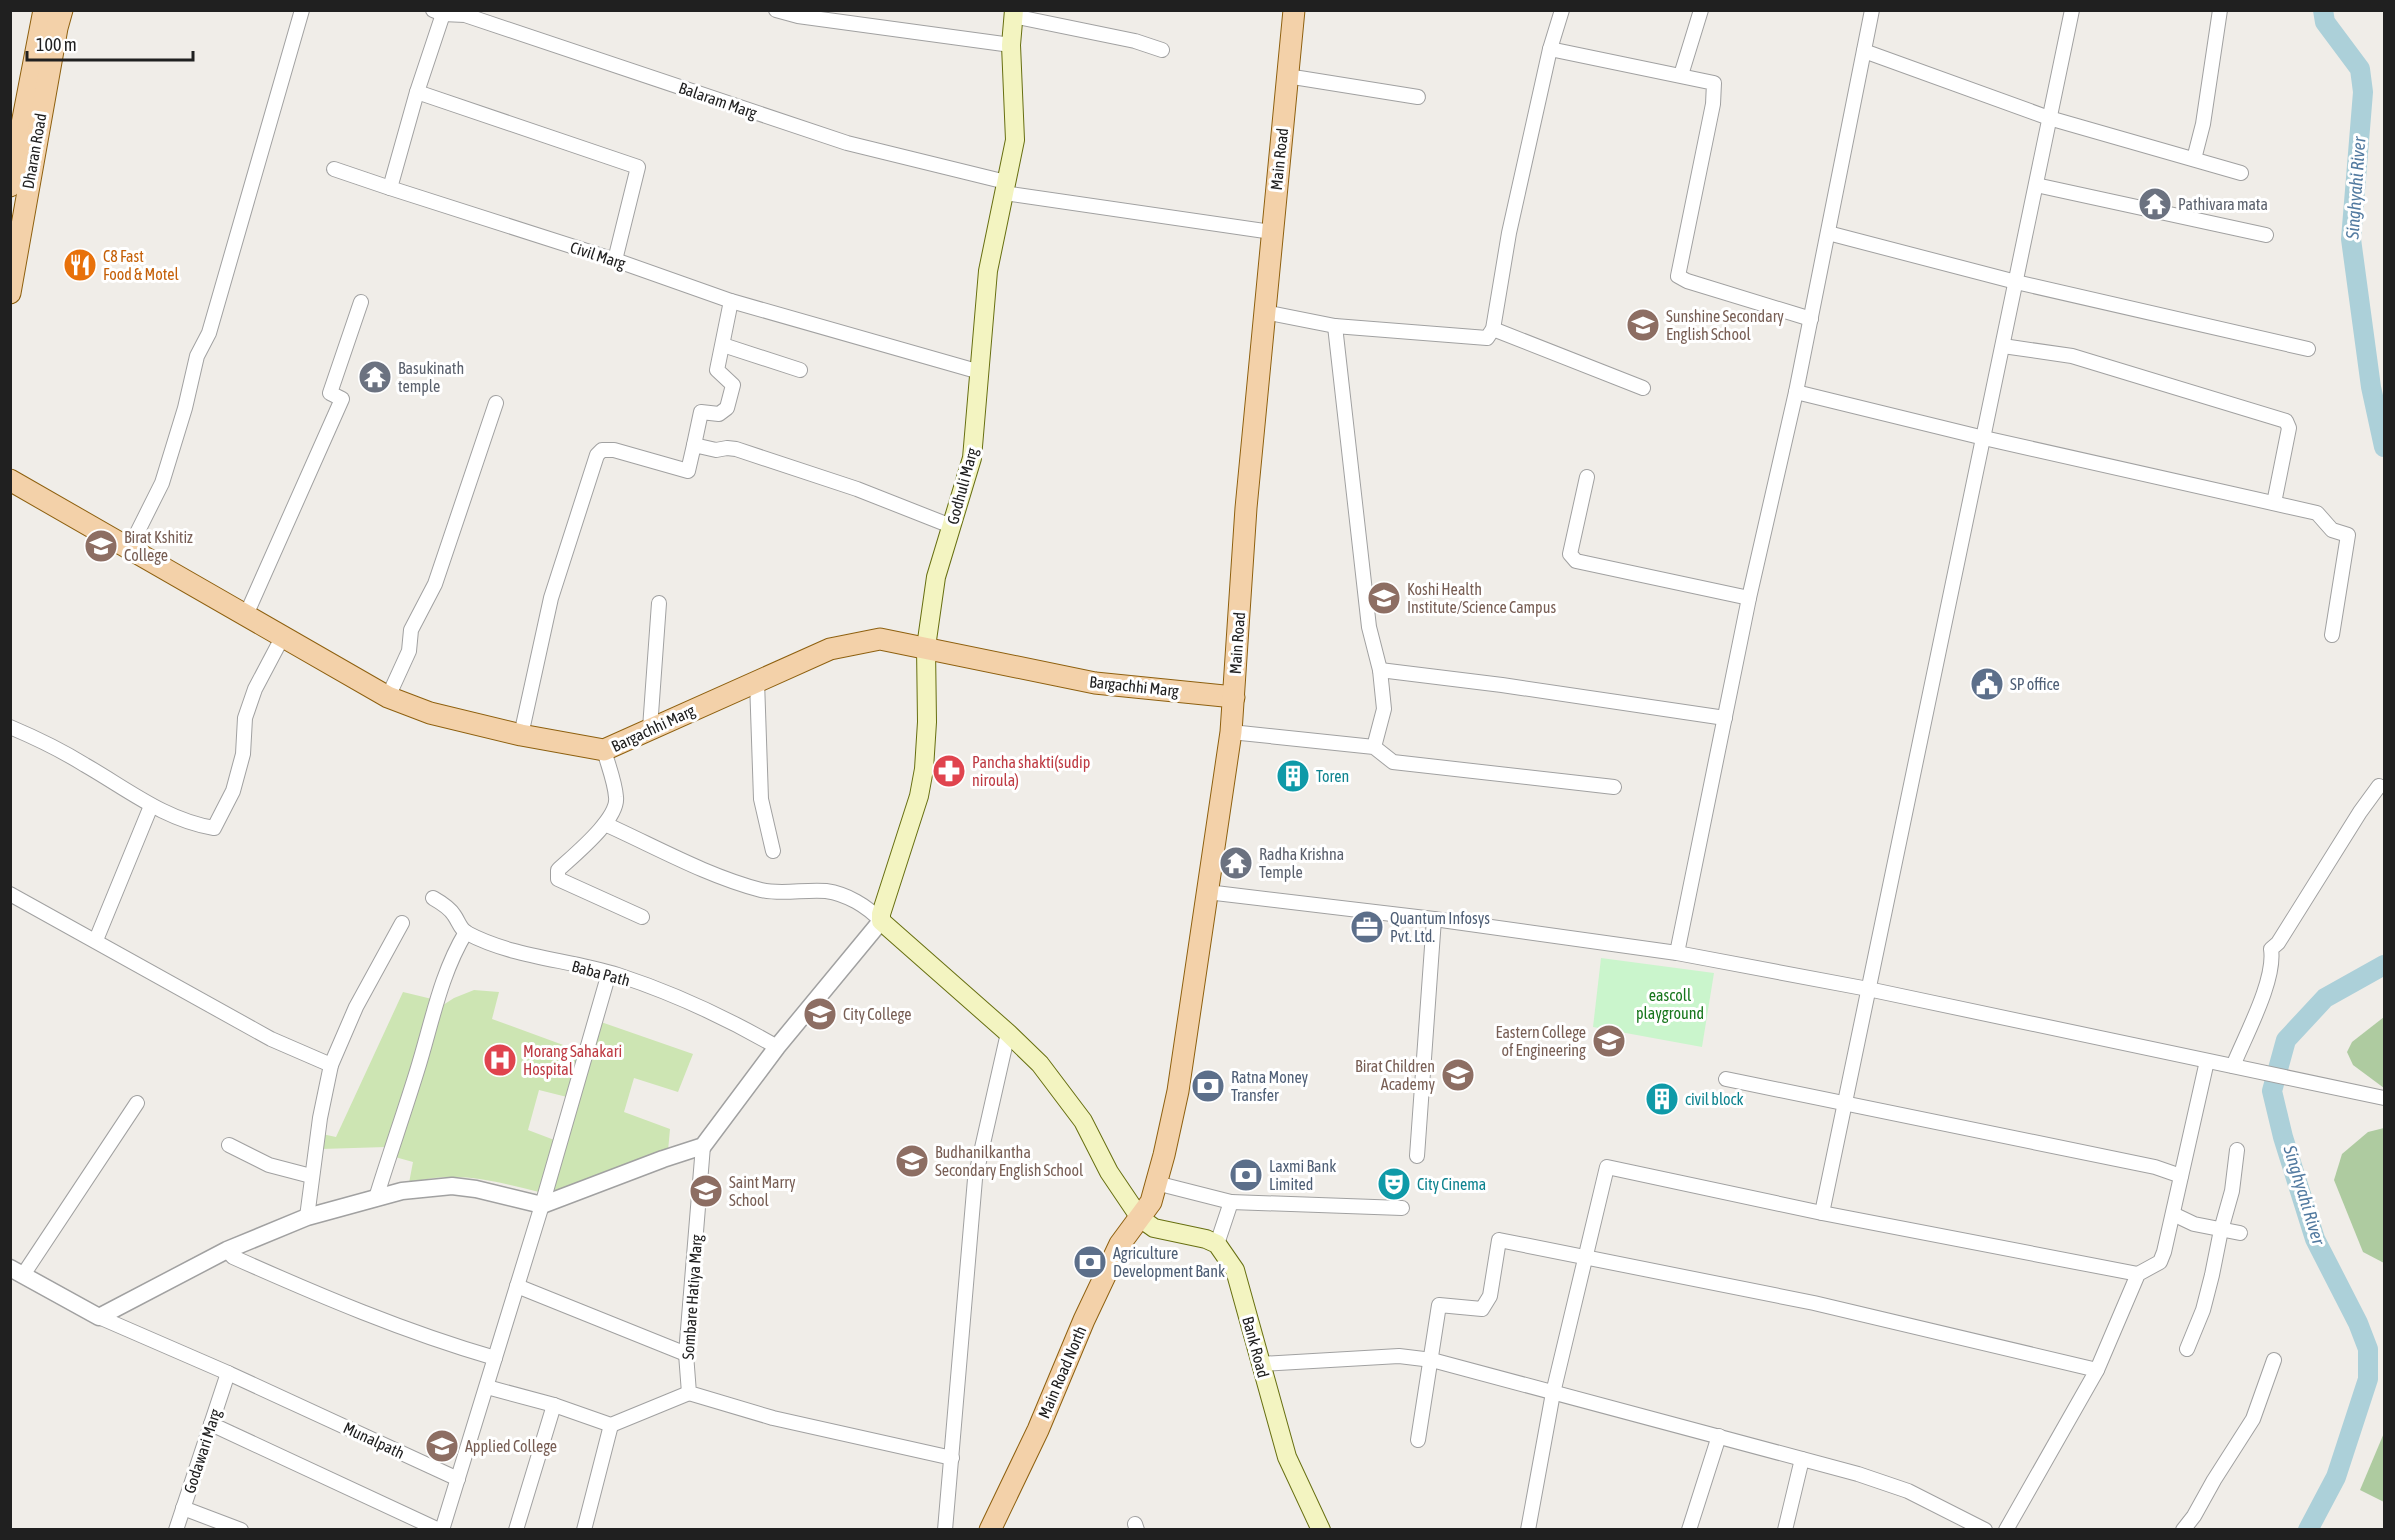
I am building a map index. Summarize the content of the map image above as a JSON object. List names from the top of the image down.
{
  "streets": {
    "main road": [
      "Dharan Road",
      "Main Road",
      "Godhuli Marg",
      "Bargachhi Marg",
      "Bank Road",
      "Main Road North"
    ],
    "street": [
      "Balaram Marg",
      "Civil Marg",
      "Baba Path",
      "Sombare Hatiya Marg",
      "Munalpath",
      "Godawari Marg"
    ]
  },
  "crossings": [
    ["Balaram Marg", "Main Road"],
    ["Balaram Marg", "Godhuli Marg"],
    ["Main Road", "Bargachhi Marg"],
    ["Main Road", "Main Road North"],
    ["Civil Marg", "Godhuli Marg"],
    ["Godhuli Marg", "Bargachhi Marg"],
    ["Munalpath", "Godawari Marg"]
  ],
  "water": ["Singhyahi River"],
  "parks": ["eascoll playground"],
  "places": {
    "temple": ["Pathivara mata", "Basukinath temple", "Radha Krishna Temple"],
    "restaurant": ["C8 Fast Food & Motel"],
    "school or university": [
      "Sunshine Secondary English School",
      "Birat Kshitiz College",
      "Koshi Health Institute/Science Campus",
      "City College",
      "Eastern College of Engineering",
      "Birat Children Academy",
      "Budhanilkantha Secondary English School",
      "Saint Marry School",
      "Applied College"
    ],
    "public building": ["SP office"],
    "pharmacy": ["Pancha shakti(sudip niroula)"],
    "building": ["Toren", "civil block"],
    "office": ["Quantum Infosys Pvt. Ltd."],
    "hospital": ["Morang Sahakari Hospital"],
    "bank": ["Ratna Money Transfer", "Laxmi Bank Limited", "Agriculture Development Bank"],
    "theatre": ["City Cinema"]
  },
  "scale_bar": "100 m"
}
